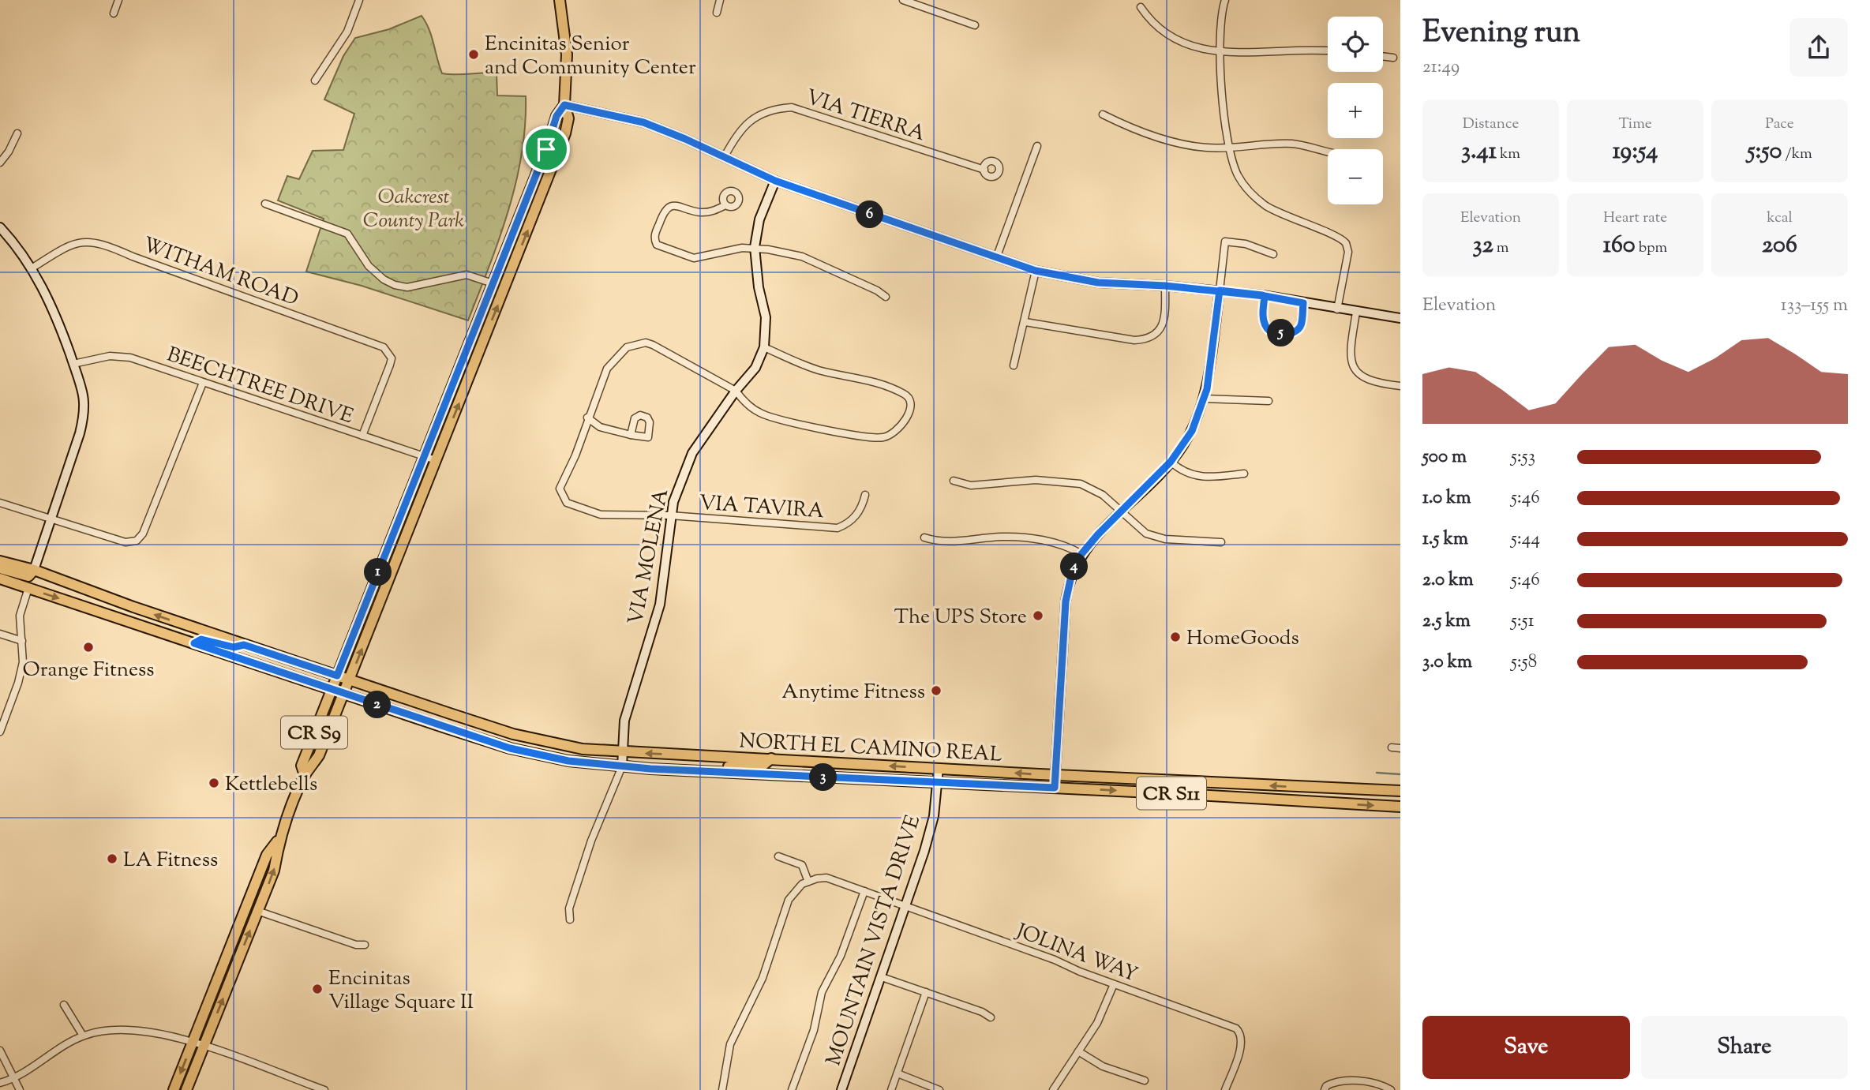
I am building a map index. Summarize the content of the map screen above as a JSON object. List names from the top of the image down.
{
  "streets": {
    "main road": ["CR S9", "NORTH EL CAMINO REAL", "CR S11"],
    "street": [
      "VIA TIERRA",
      "WITHAM ROAD",
      "BEECHTREE DRIVE",
      "VIA TAVIRA",
      "VIA MOLENA",
      "MOUNTAIN VISTA DRIVE",
      "JOLINA WAY"
    ]
  },
  "crossings": [
    ["WITHAM ROAD", "BEECHTREE DRIVE"],
    ["BEECHTREE DRIVE", "CR S9"],
    ["VIA TAVIRA", "VIA MOLENA"],
    ["VIA MOLENA", "NORTH EL CAMINO REAL"],
    ["CR S9", "NORTH EL CAMINO REAL"],
    ["CR S9", "CR S11"],
    ["NORTH EL CAMINO REAL", "CR S11"],
    ["NORTH EL CAMINO REAL", "MOUNTAIN VISTA DRIVE"],
    ["MOUNTAIN VISTA DRIVE", "JOLINA WAY"]
  ],
  "parks": ["Oakcrest County Park"],
  "places": [
    "Encinitas Senior and Community Center",
    "The UPS Store",
    "HomeGoods",
    "Orange Fitness",
    "Anytime Fitness",
    "Kettlebells",
    "LA Fitness",
    "Encinitas Village Square II"
  ],
  "page": {
    "heading": ["Evening run", "21:49"],
    "map_buttons": ["+", "−"],
    "stats": [
      ["Distance", "3.41 km"],
      ["Time", "19:54"],
      ["Pace", "5:50 /km"],
      ["Elevation", "32 m"],
      ["Heart rate", "160 bpm"],
      ["kcal", "206"]
    ],
    "pins": [
      "6",
      "5",
      "4",
      "1",
      "2",
      "3"
    ],
    "chart": ["Elevation", "133–155 m"],
    "list": [
      {
        "name": "500 m",
        "note": "5:53"
      },
      {
        "name": "1.0 km",
        "note": "5:46"
      },
      {
        "name": "1.5 km",
        "note": "5:44"
      },
      {
        "name": "2.0 km",
        "note": "5:46"
      },
      {
        "name": "2.5 km",
        "note": "5:51"
      },
      {
        "name": "3.0 km",
        "note": "5:58"
      }
    ],
    "buttons": ["Save", "Share"]
  }
}
